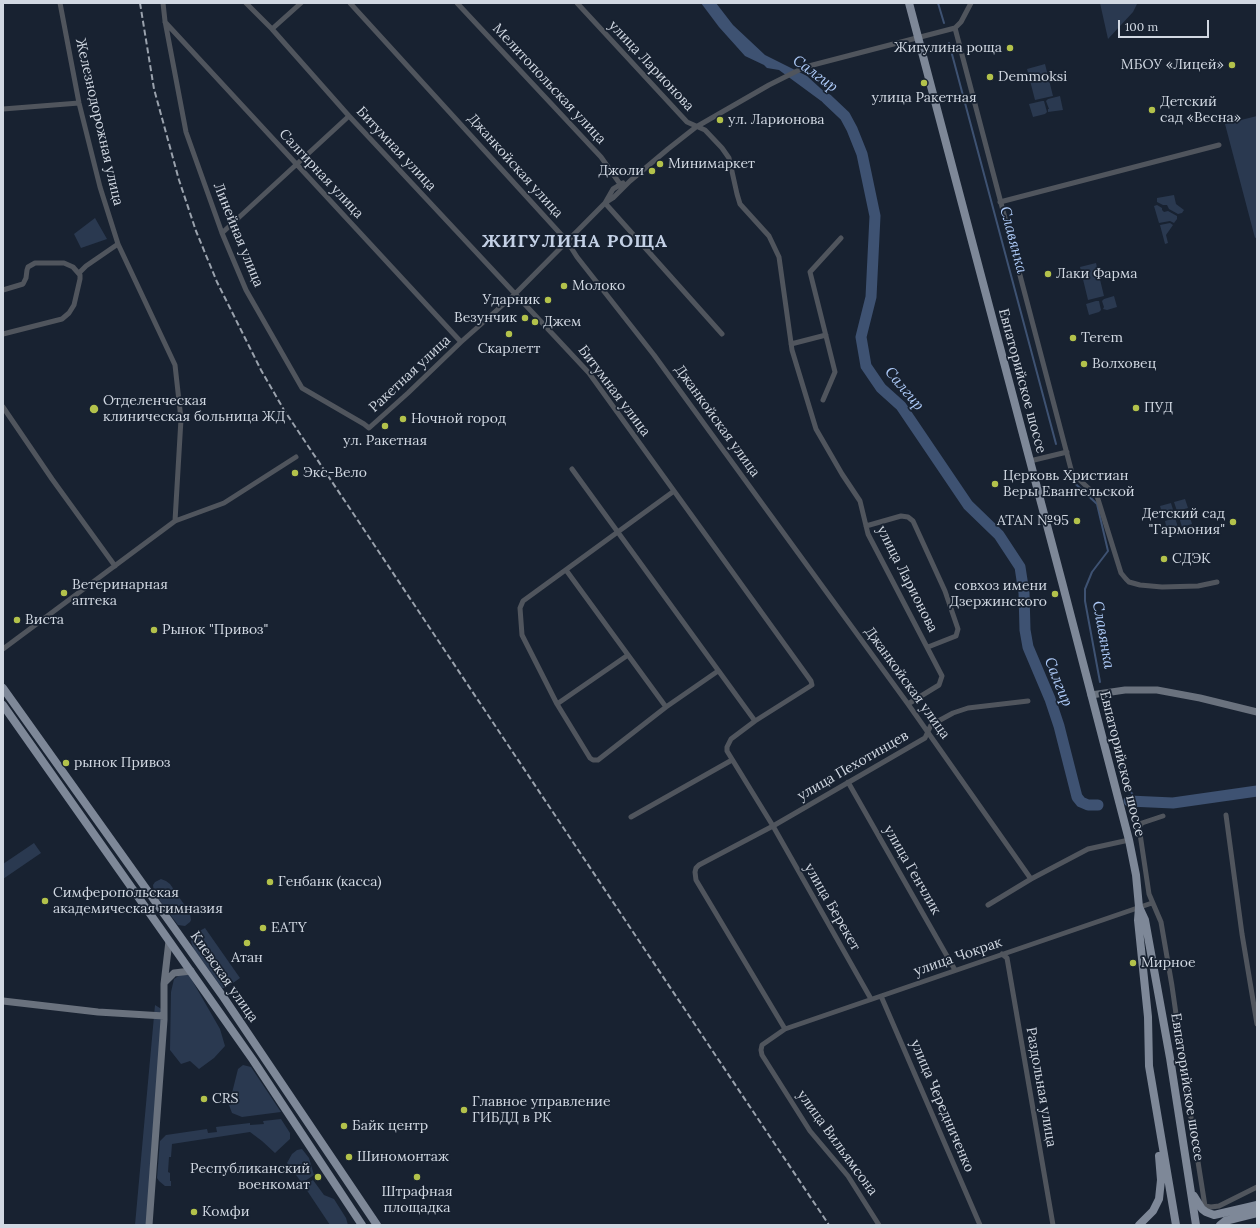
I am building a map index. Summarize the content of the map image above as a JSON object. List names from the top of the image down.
{
  "streets": {
    "main road": ["Евпаторийское шоссе", "Киевская улица"],
    "street": [
      "улица Ларионова",
      "Мелитопольская улица",
      "Железнодорожная улица",
      "Битумная улица",
      "Джанкойская улица",
      "Салгирная улица",
      "Линейная улица",
      "Ракетная улица",
      "улица Пехотинцев",
      "улица Генчлик",
      "улица Берекет",
      "улица Чокрак",
      "Раздольная улица",
      "улица Чередниченко",
      "улица Вильямсона"
    ]
  },
  "crossings": [
    ["улица Ларионова", "Джанкойская улица"],
    ["улица Ларионова", "Ракетная улица"],
    ["Мелитопольская улица", "Ракетная улица"],
    ["Битумная улица", "Ракетная улица"],
    ["Битумная улица", "улица Берекет"],
    ["Джанкойская улица", "Ракетная улица"],
    ["Джанкойская улица", "улица Пехотинцев"],
    ["Салгирная улица", "Линейная улица"],
    ["Салгирная улица", "Ракетная улица"],
    ["Линейная улица", "Ракетная улица"],
    ["Ракетная улица", "Евпаторийское шоссе"],
    ["Евпаторийское шоссе", "улица Чокрак"],
    ["улица Пехотинцев", "улица Генчлик"],
    ["улица Пехотинцев", "улица Берекет"],
    ["улица Пехотинцев", "улица Чокрак"],
    ["улица Генчлик", "улица Чокрак"],
    ["улица Берекет", "улица Чокрак"],
    ["улица Чокрак", "Раздольная улица"],
    ["улица Чокрак", "улица Чередниченко"],
    ["улица Чокрак", "улица Вильямсона"]
  ],
  "districts": ["ЖИГУЛИНА РОЩА"],
  "water": ["Салгир", "Славянка"],
  "places": [
    "Жигулина роща",
    "МБОУ «Лицей»",
    "Demmoksi",
    "улица Ракетная",
    "Детский сад «Весна»",
    "ул. Ларионова",
    "Минимаркет",
    "Джоли",
    "Лаки Фарма",
    "Молоко",
    "Ударник",
    "Везунчик",
    "Джем",
    "Скарлетт",
    "Terem",
    "Волховец",
    "ПУД",
    "Отделенческая клиническая больница ЖД",
    "Ночной город",
    "ул. Ракетная",
    "Экс-Вело",
    "Церковь Христиан Веры Евангельской",
    "ATAN №95",
    "Детский сад \"Гармония\"",
    "СДЭК",
    "Ветеринарная аптека",
    "совхоз имени Дзержинского",
    "Виста",
    "Рынок \"Привоз\"",
    "рынок Привоз",
    "Генбанк (касса)",
    "Симферопольская академическая гимназия",
    "EАTY",
    "Атан",
    "Мирное",
    "CRS",
    "Главное управление ГИБДД в РК",
    "Байк центр",
    "Шиномонтаж",
    "Республиканский военкомат",
    "Штрафная площадка",
    "Комфи"
  ],
  "scale_bar": "100 m"
}
